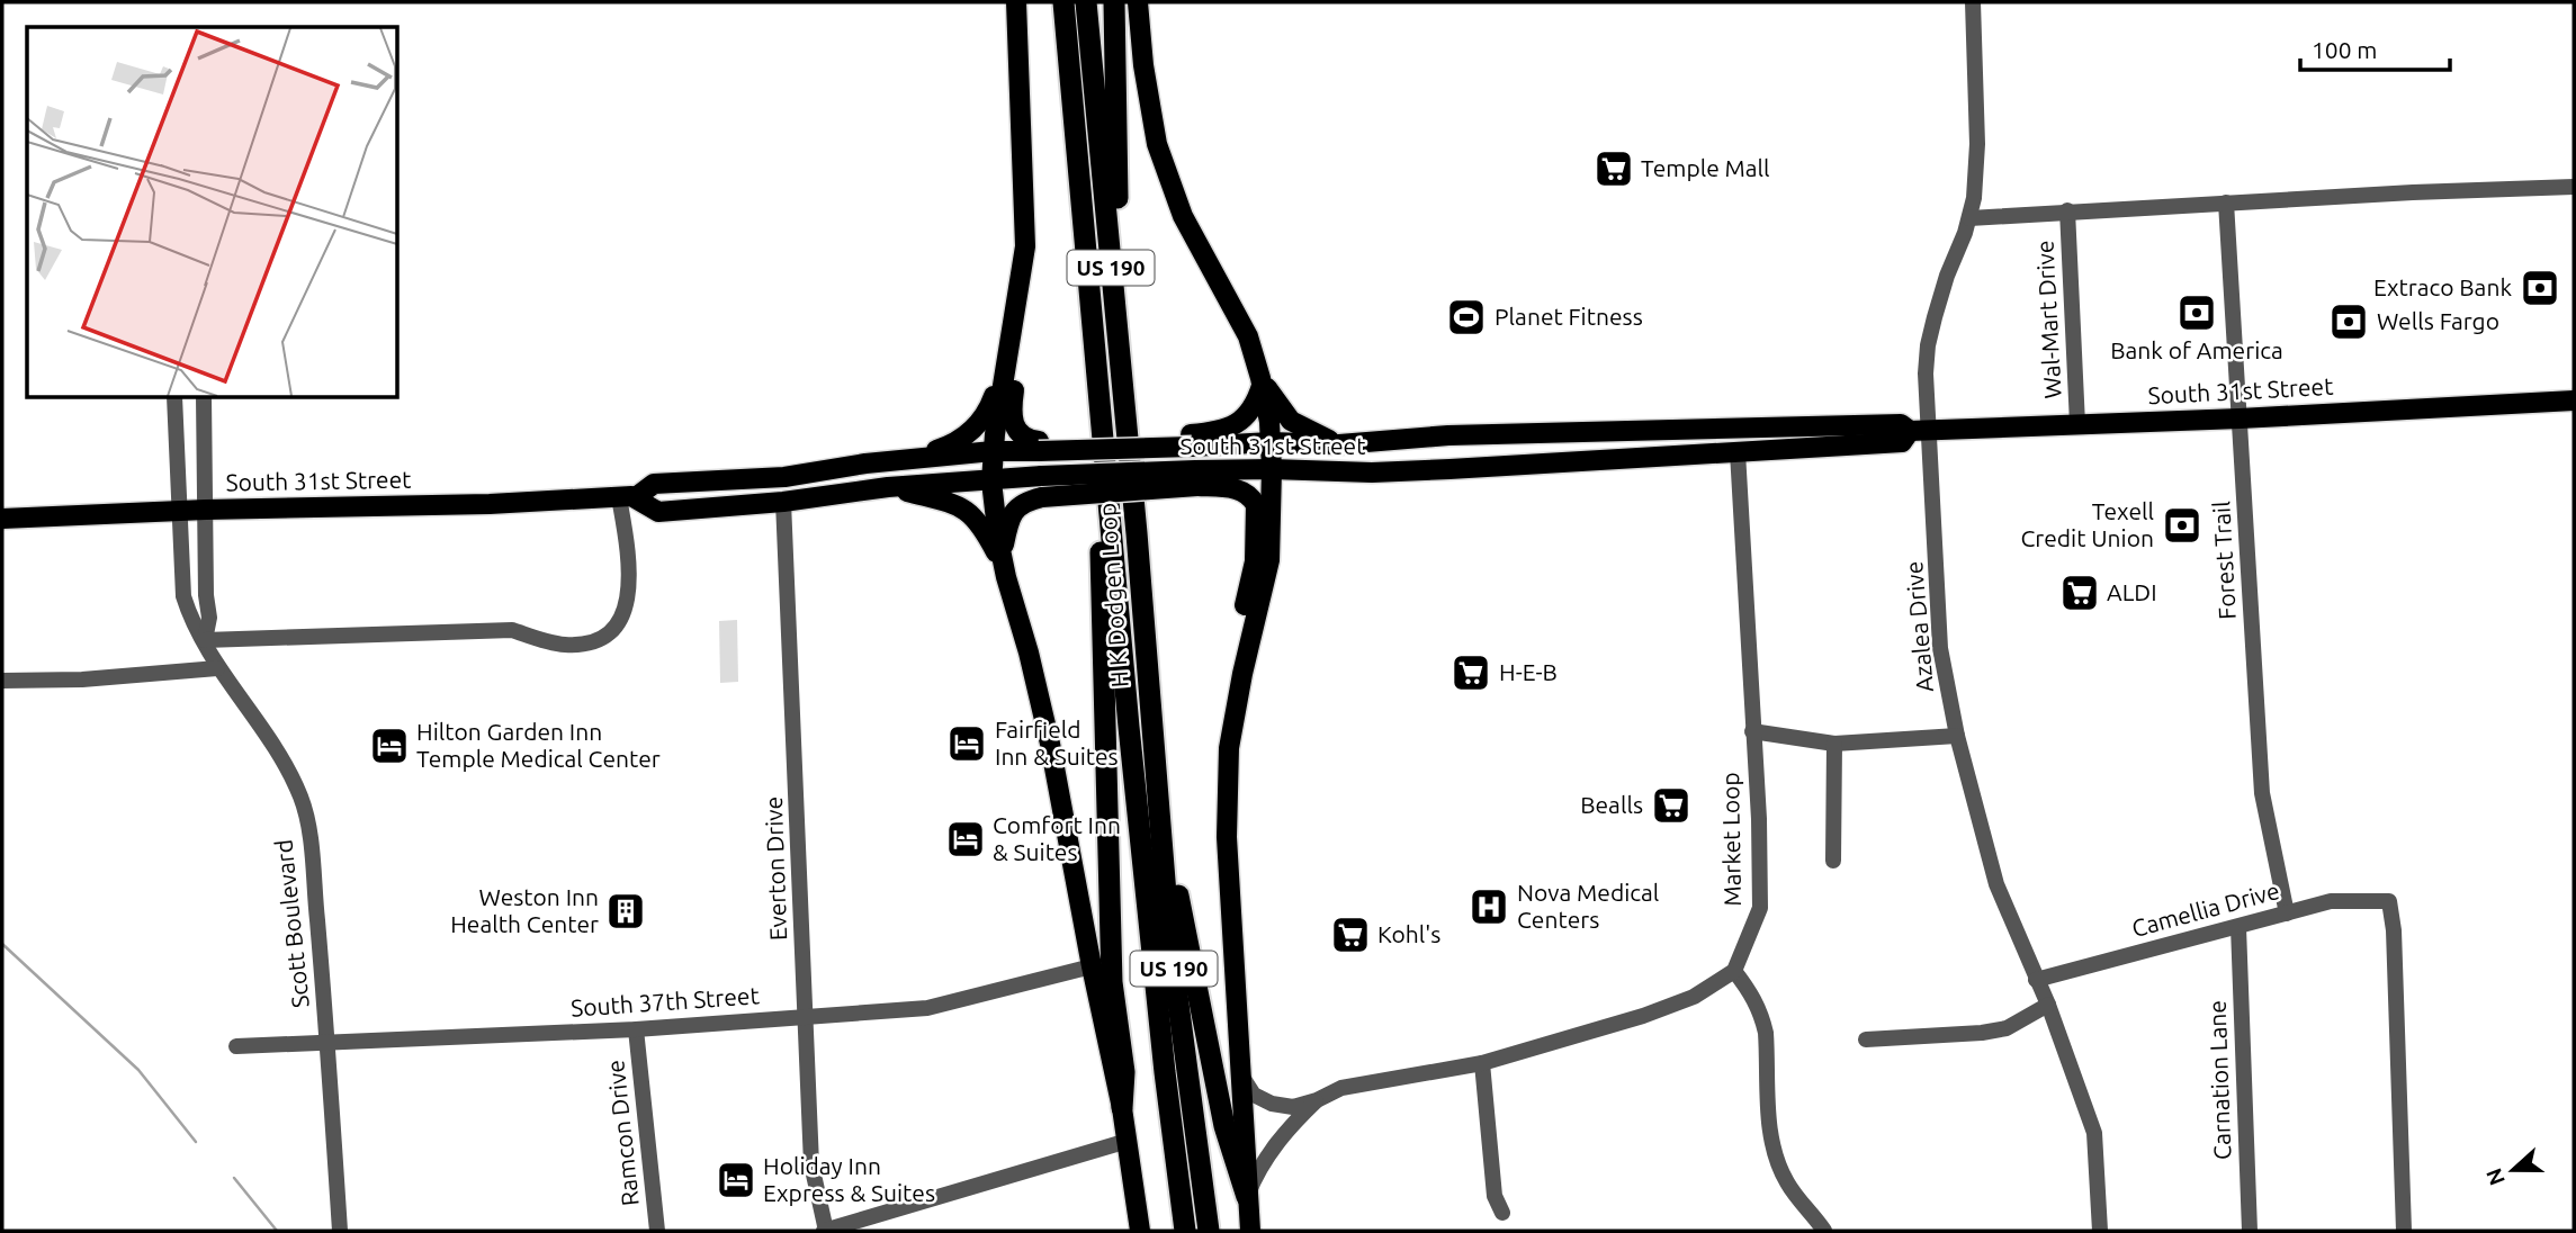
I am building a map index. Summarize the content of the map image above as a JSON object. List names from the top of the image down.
{
  "streets": {
    "highway": ["US 190", "H K Dodgen Loop"],
    "main road": ["South 31st Street"],
    "street": [
      "Wal-Mart Drive",
      "Forest Trail",
      "Azalea Drive",
      "Market Loop",
      "Everton Drive",
      "Camellia Drive",
      "Scott Boulevard",
      "South 37th Street",
      "Carnation Lane",
      "Ramcon Drive"
    ]
  },
  "crossings": [
    ["Wal-Mart Drive", "South 31st Street"],
    ["South 31st Street", "Forest Trail"],
    ["South 31st Street", "Azalea Drive"],
    ["South 31st Street", "Market Loop"],
    ["South 31st Street", "Everton Drive"],
    ["South 31st Street", "Scott Boulevard"],
    ["Forest Trail", "Camellia Drive"],
    ["Azalea Drive", "Camellia Drive"],
    ["Everton Drive", "South 37th Street"],
    ["Camellia Drive", "Carnation Lane"],
    ["Scott Boulevard", "South 37th Street"],
    ["South 37th Street", "Ramcon Drive"]
  ],
  "places": {
    "supermarket": [
      "Temple Mall",
      "ALDI",
      "H-E-B",
      "Bealls",
      "Kohl's"
    ],
    "bank": [
      "Extraco Bank",
      "Bank of America",
      "Wells Fargo",
      "Texell Credit Union"
    ],
    "sports": ["Planet Fitness"],
    "hotel": [
      "Fairfield Inn & Suites",
      "Hilton Garden Inn Temple Medical Center",
      "Comfort Inn & Suites",
      "Holiday Inn Express & Suites"
    ],
    "hospital": ["Nova Medical Centers"],
    "building": ["Weston Inn Health Center"]
  },
  "scale_bar": "100 m",
  "north": "left"
}
